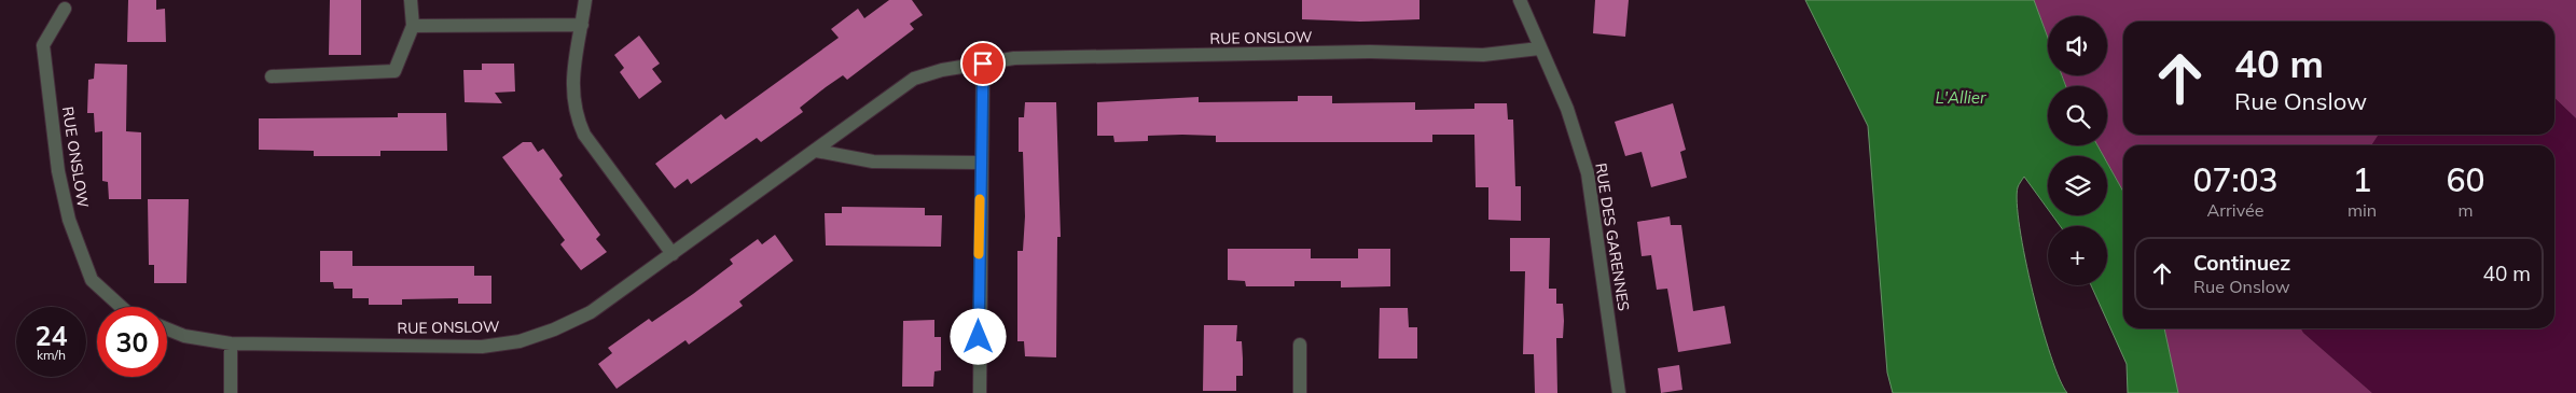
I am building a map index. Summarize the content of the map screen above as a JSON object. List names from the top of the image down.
{
  "streets": {
    "street": ["RUE ONSLOW", "RUE DES GARENNES"]
  },
  "crossings": [
    ["RUE ONSLOW", "RUE DES GARENNES"]
  ],
  "water": ["L'Allier"],
  "page": {
    "map_buttons": "+",
    "turn": ["40 m", "Rue Onslow"],
    "eta": [
      "07:03",
      "Arrivée",
      "1",
      "min",
      "60",
      "m"
    ],
    "list": [
      {
        "name": "Continuez",
        "note": "Rue Onslow",
        "value": "40 m"
      }
    ],
    "speed": "24 km/h",
    "limit": "30"
  }
}
